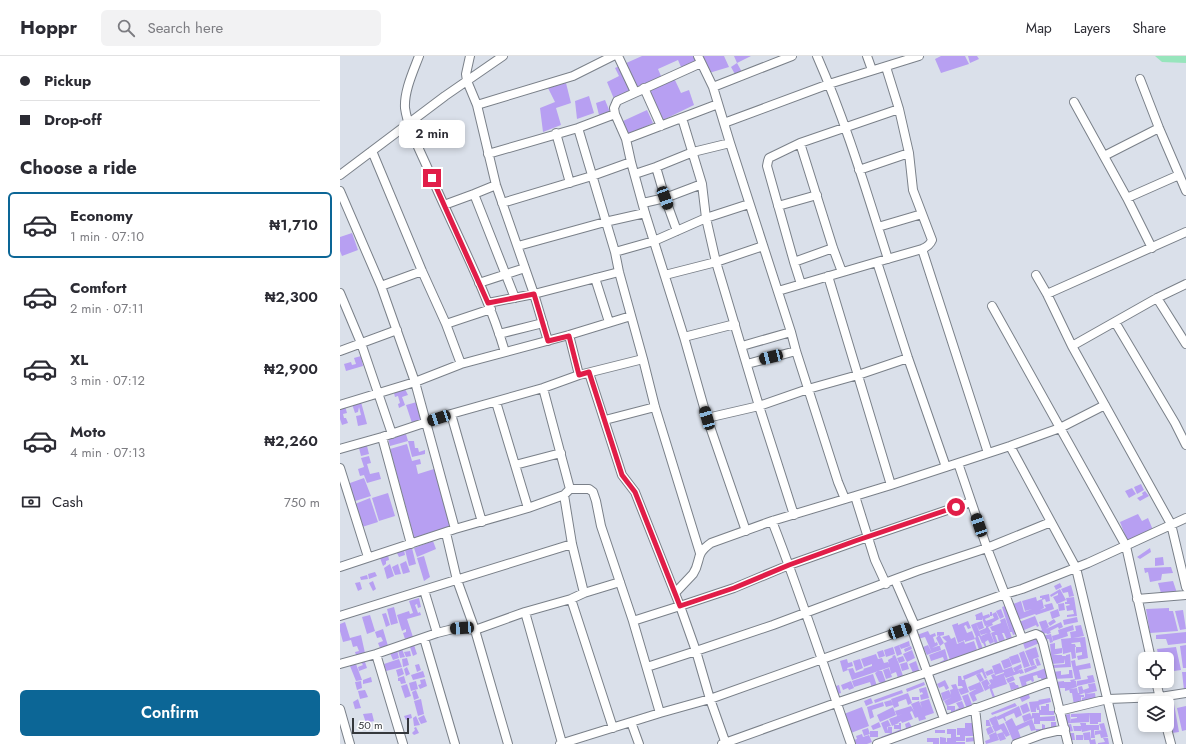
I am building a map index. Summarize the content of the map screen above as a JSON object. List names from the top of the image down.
{
  "scale_bar": "50 m",
  "page": {
    "header": "Hoppr",
    "search": "Search here",
    "nav": ["Map", "Layers", "Share"],
    "banner": ["Pickup", "Drop-off"],
    "bubble": "2 min",
    "heading": "Choose a ride",
    "list": [
      {
        "name": "Economy",
        "note": "1 min · 07:10",
        "value": "₦1,710"
      },
      {
        "name": "Comfort",
        "note": "2 min · 07:11",
        "value": "₦2,300"
      },
      {
        "name": "XL",
        "note": "3 min · 07:12",
        "value": "₦2,900"
      },
      {
        "name": "Moto",
        "note": "4 min · 07:13",
        "value": "₦2,260"
      }
    ],
    "pay": ["Cash", "750 m"],
    "buttons": "Confirm",
    "scale": "50 m"
  }
}
